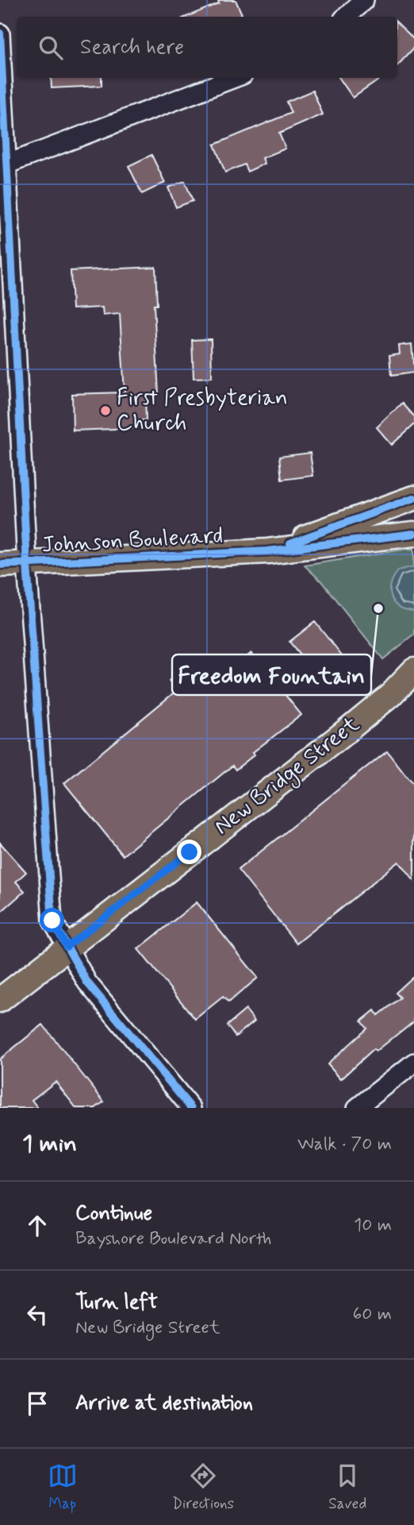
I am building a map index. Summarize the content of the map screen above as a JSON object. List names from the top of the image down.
{
  "streets": {
    "main road": ["Johnson Boulevard", "New Bridge Street"]
  },
  "places": ["First Presbyterian Church", "Freedom Fountain"],
  "page": {
    "search": "Search here",
    "heading": ["1 min", "Walk · 70 m"],
    "list": [
      ["Continue", "Bayshore Boulevard North", "10 m"],
      ["Turn left", "New Bridge Street", "60 m"],
      "Arrive at destination"
    ],
    "nav": ["Map", "Directions", "Saved"]
  }
}
